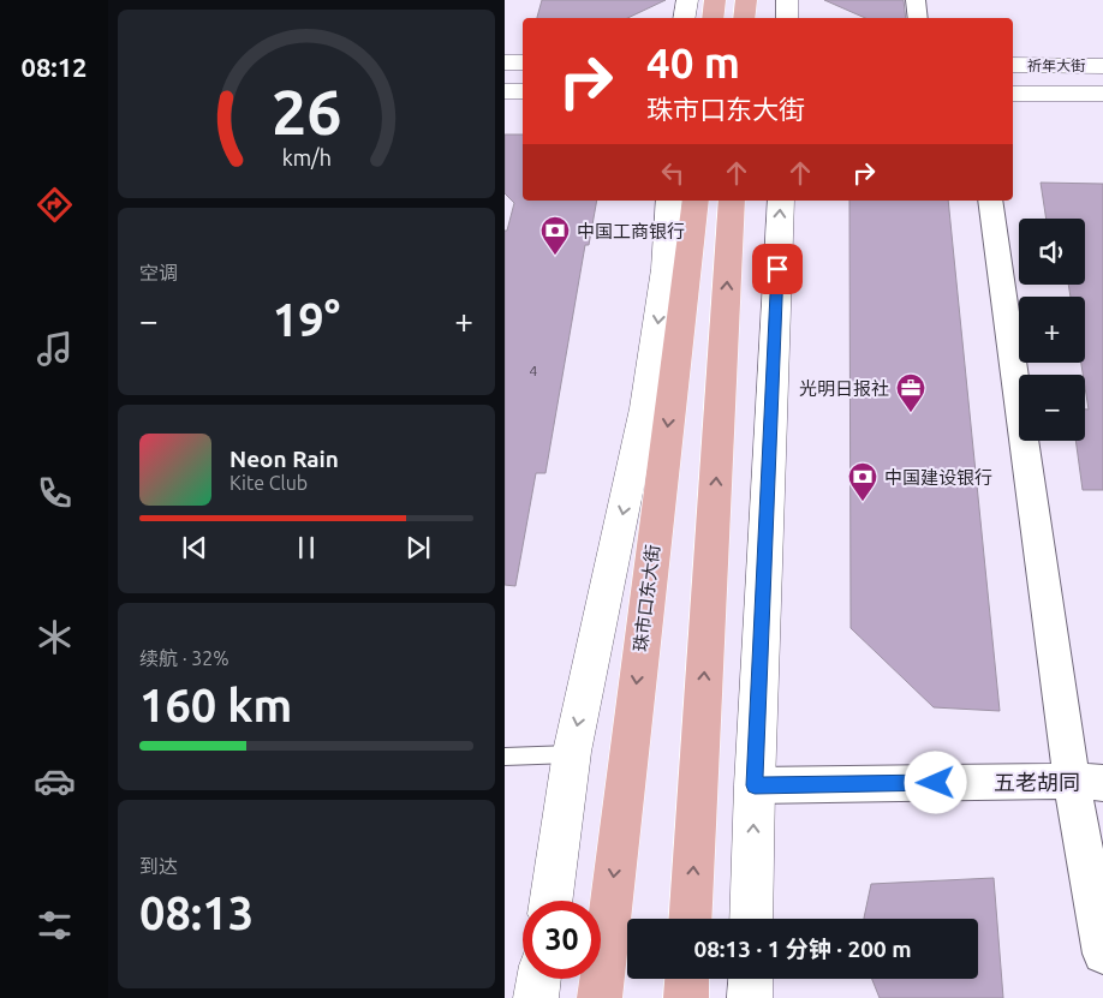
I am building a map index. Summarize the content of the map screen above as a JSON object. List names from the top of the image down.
{
  "streets": {
    "main road": ["珠市口东大街"],
    "street": ["祈年大街", "五老胡同"]
  },
  "places": {
    "bank": ["中国工商银行", "中国建设银行"],
    "office": ["光明日报社"]
  },
  "house_numbers": ["4"],
  "page": {
    "tabs": "08:12",
    "turn": ["40 m", "珠市口东大街"],
    "tile": [
      "空调",
      ["续航 · 32%", "160 km"],
      ["到达", "08:13"]
    ],
    "map_buttons": ["+", "−"],
    "heat": ["−", "19°", "+"],
    "song": ["Neon Rain", "Kite Club"],
    "limit": "30",
    "trip": "08:13 · 1 分钟 · 200 m",
    "gauge": ["26", "km/h"]
  }
}
